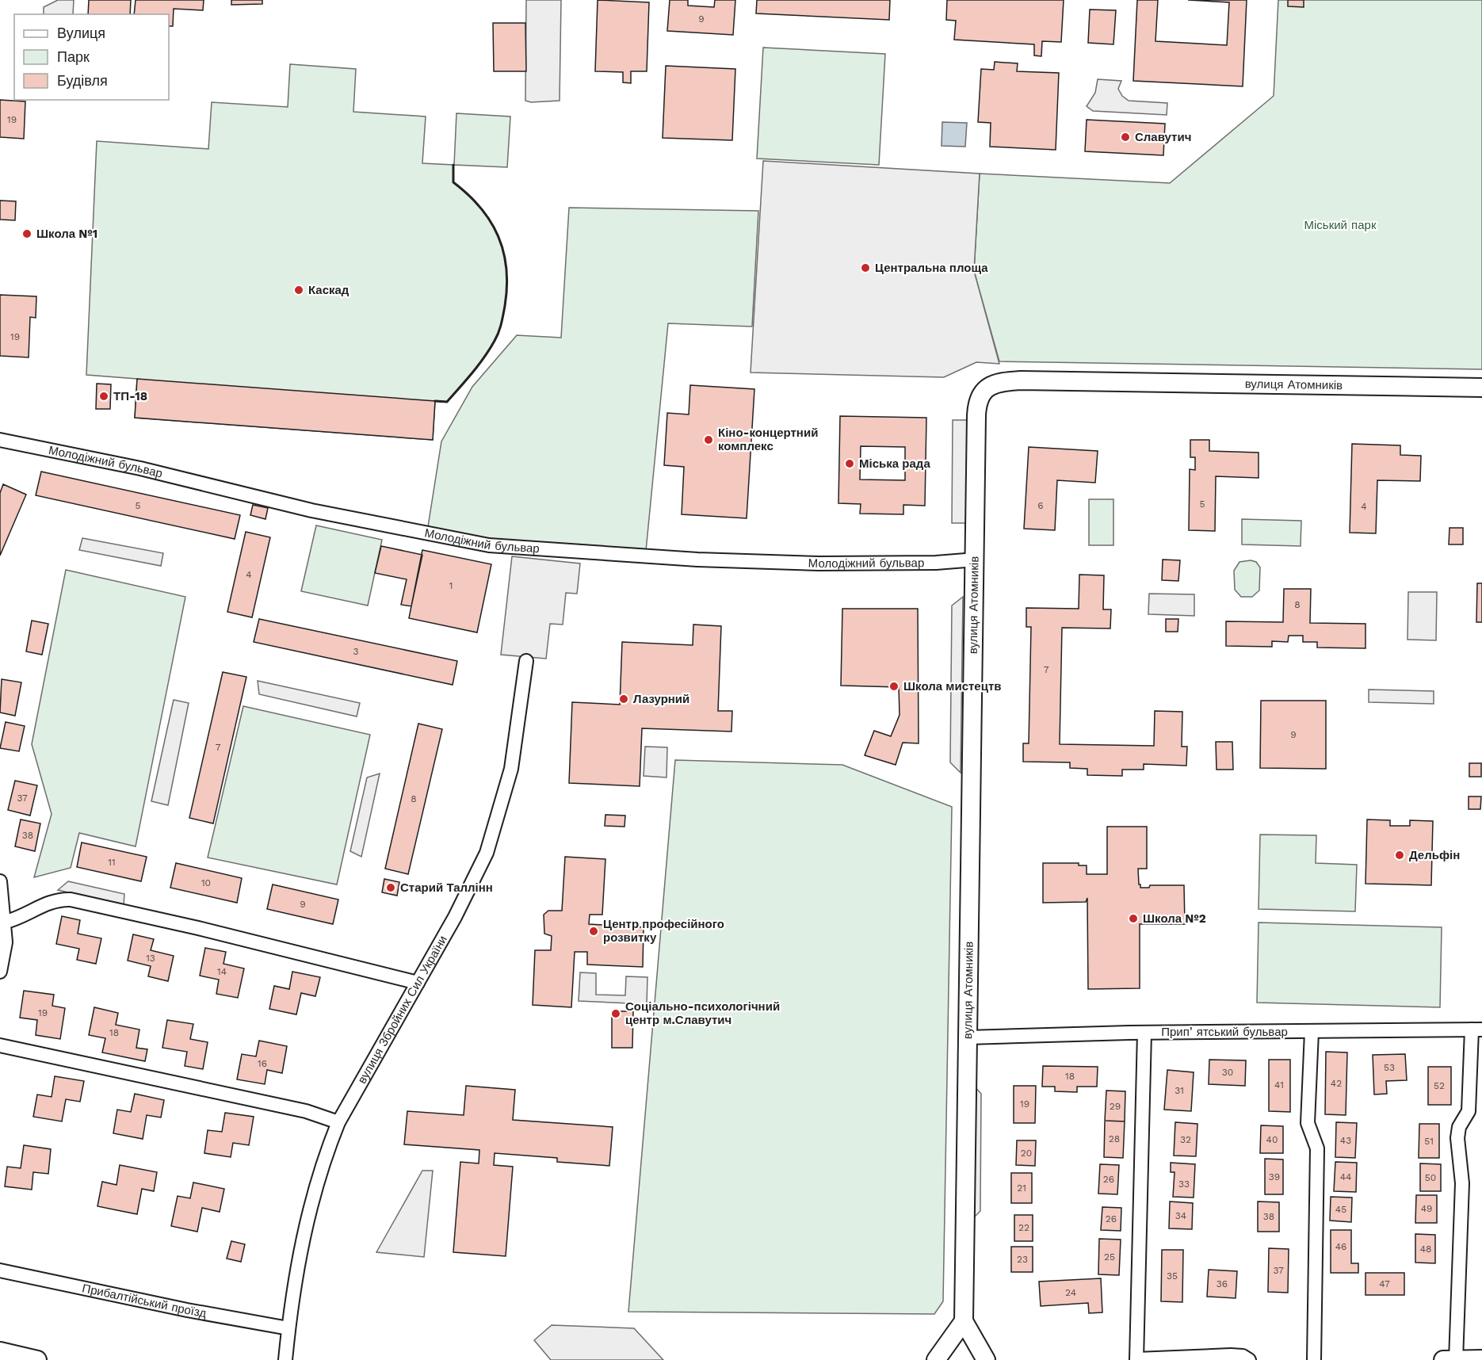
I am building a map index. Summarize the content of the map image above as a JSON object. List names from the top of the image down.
{
  "streets": {
    "street": [
      "вулиця Атомників",
      "Молодіжний бульвар",
      "вулиця Збройних Сил України",
      "Припʼятський бульвар",
      "Прибалтійський проїзд"
    ]
  },
  "crossings": [
    ["вулиця Атомників", "Молодіжний бульвар"],
    ["вулиця Атомників", "Припʼятський бульвар"],
    ["вулиця Збройних Сил України", "Прибалтійський проїзд"]
  ],
  "parks": ["Міський парк"],
  "places": [
    "Славутич",
    "Школа №1",
    "Центральна площа",
    "Каскад",
    "ТП-18",
    "Кіно-концертний комплекс",
    "Міська рада",
    "Школа мистецтв",
    "Лазурний",
    "Дельфін",
    "Старий Таллінн",
    "Школа №2",
    "Центр професійного розвитку",
    "Соціально-психологічний центр м.Славутич"
  ],
  "house_numbers": [
    "9",
    "19",
    "19",
    "5",
    "5",
    "6",
    "4",
    "4",
    "1",
    "8",
    "3",
    "7",
    "9",
    "7",
    "37",
    "8",
    "38",
    "11",
    "10",
    "9",
    "13",
    "14",
    "19",
    "18",
    "16",
    "53",
    "30",
    "18",
    "42",
    "41",
    "52",
    "31",
    "19",
    "29",
    "28",
    "32",
    "40",
    "43",
    "51",
    "20",
    "39",
    "44",
    "50",
    "26",
    "33",
    "21",
    "49",
    "45",
    "34",
    "38",
    "26",
    "22",
    "46",
    "48",
    "25",
    "23",
    "37",
    "35",
    "36",
    "47",
    "24"
  ],
  "legend": ["Вулиця", "Парк", "Будівля"]
}
